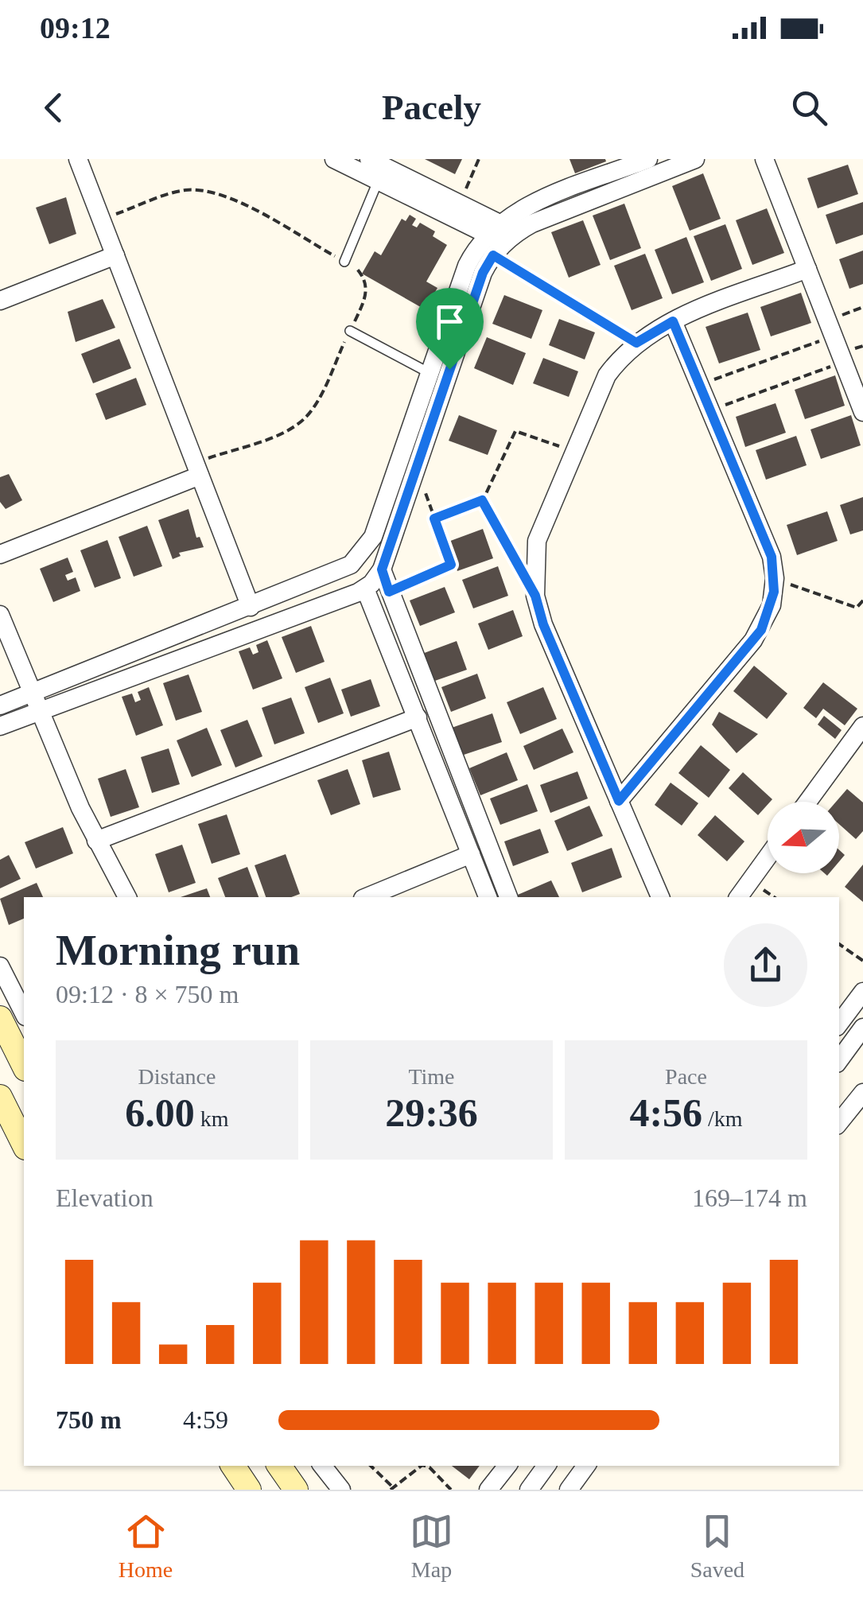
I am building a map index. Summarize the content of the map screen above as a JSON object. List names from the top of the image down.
{
  "north": "left",
  "page": {
    "status": "09:12",
    "header": "Pacely",
    "heading": ["Morning run", "09:12 · 8 × 750 m"],
    "stats": [
      ["Distance", "6.00 km"],
      ["Time", "29:36"],
      ["Pace", "4:56 /km"]
    ],
    "chart": ["Elevation", "169–174 m"],
    "list": [
      {
        "name": "750 m",
        "note": "4:59"
      }
    ],
    "tabs": ["Home", "Map", "Saved"]
  }
}
